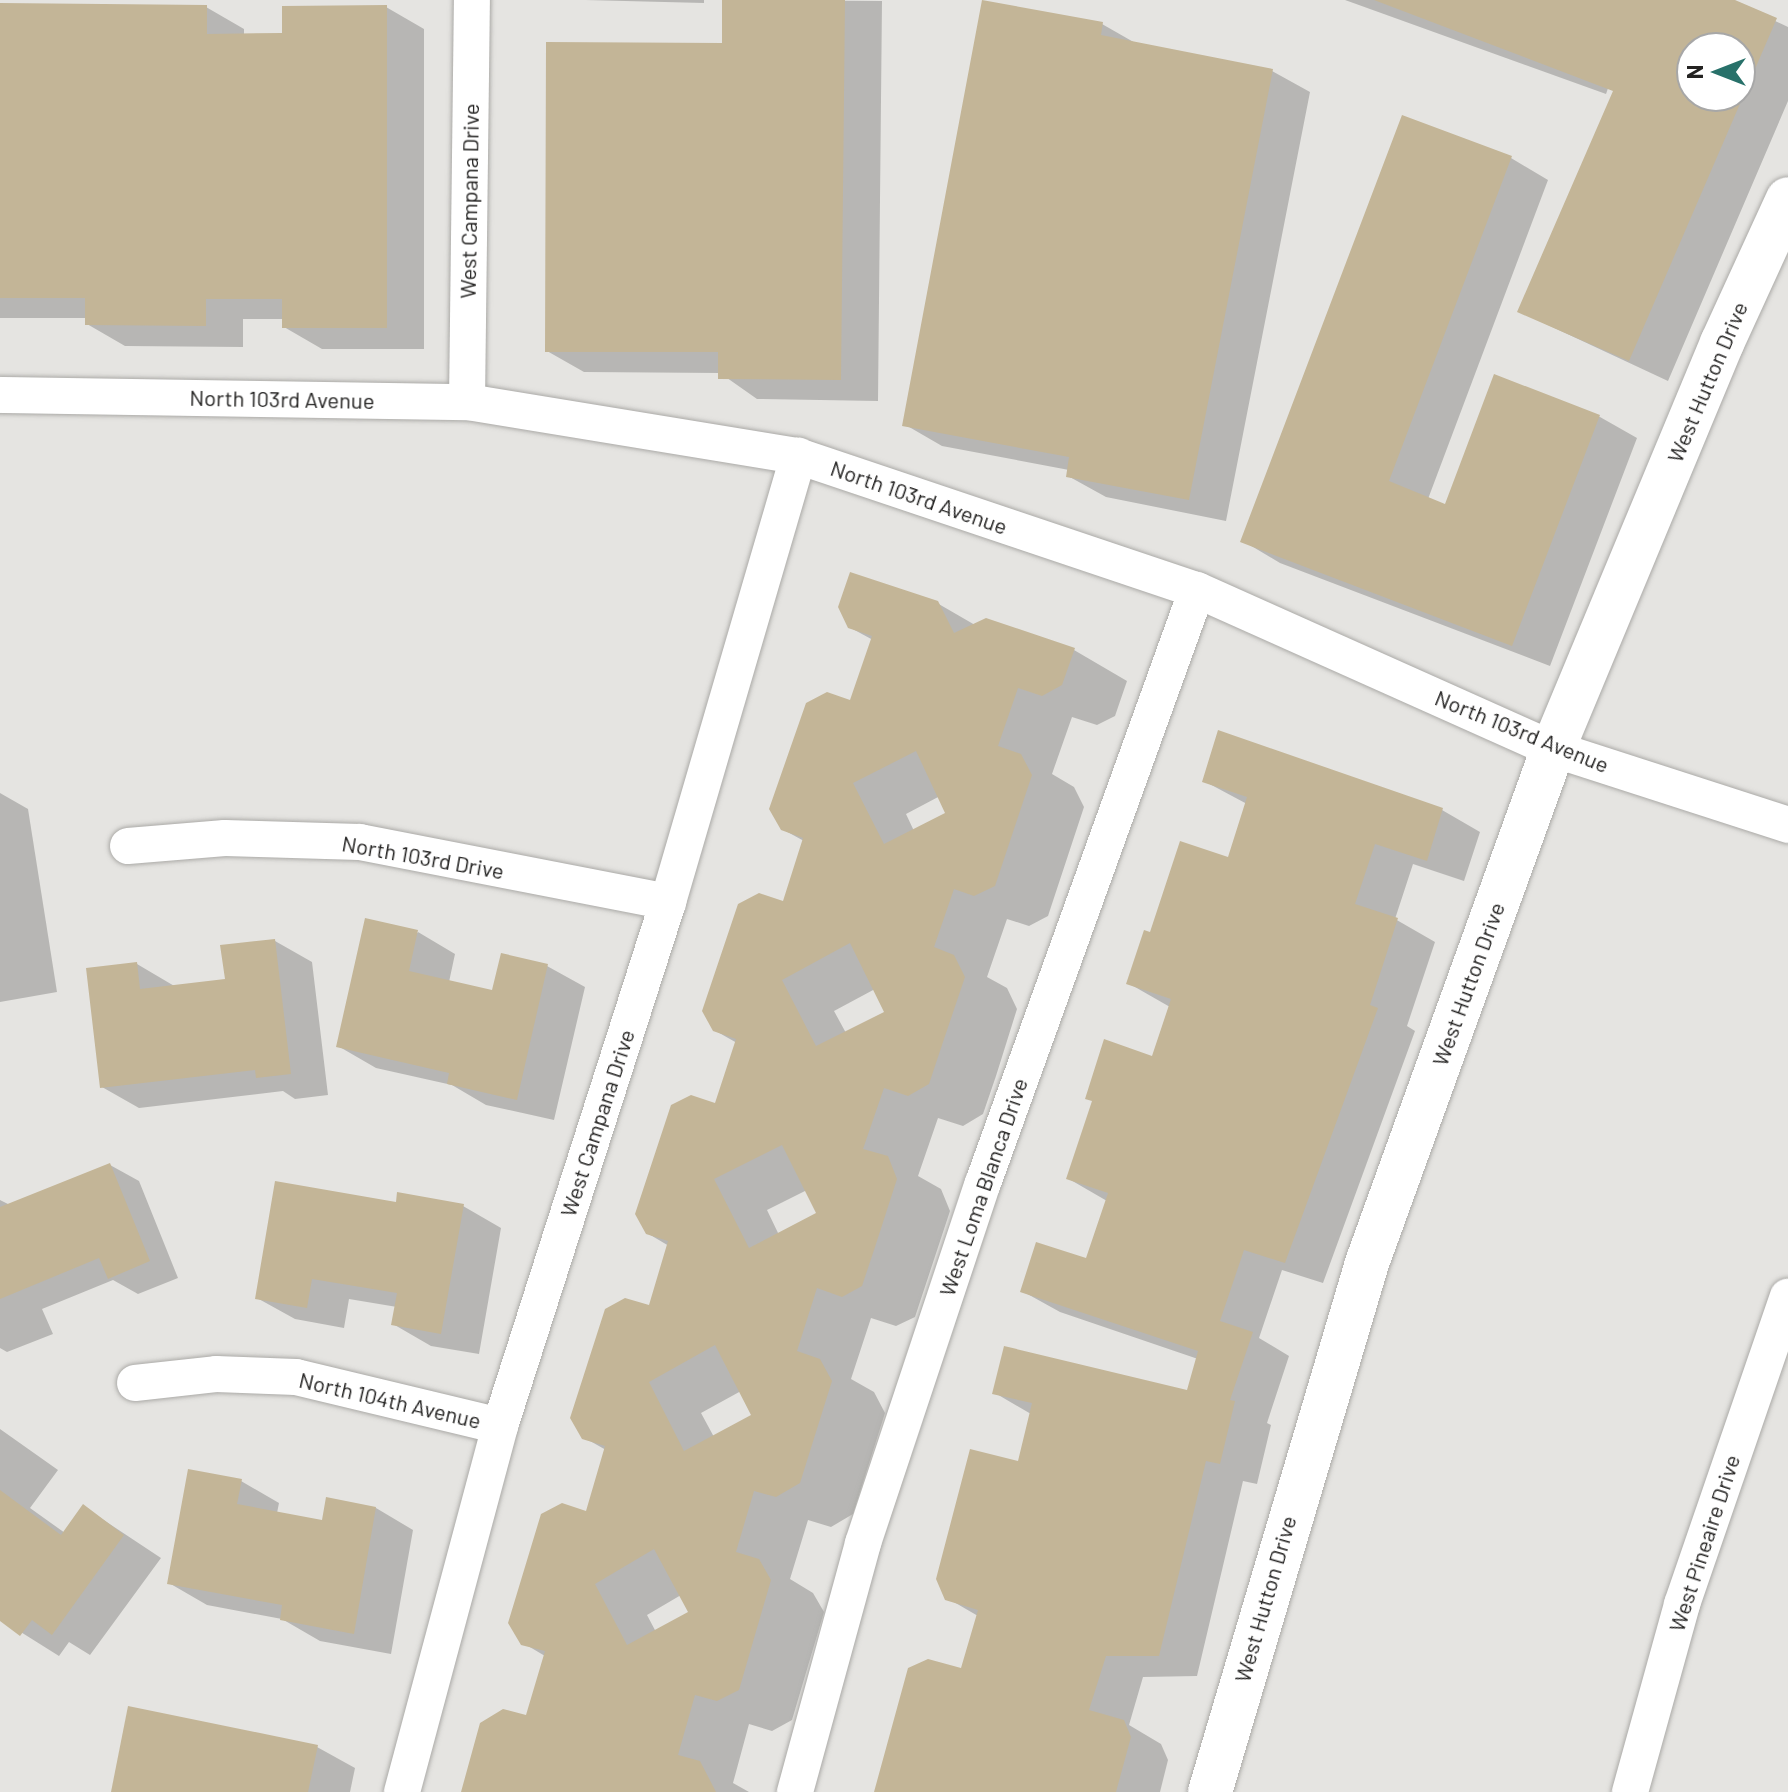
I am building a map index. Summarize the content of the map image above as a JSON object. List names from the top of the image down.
{
  "streets": {
    "street": [
      "West Campana Drive",
      "West Hutton Drive",
      "North 103rd Avenue",
      "North 103rd Drive",
      "West Loma Blanca Drive",
      "North 104th Avenue",
      "West Pineaire Drive"
    ]
  },
  "crossings": [
    ["West Campana Drive", "North 103rd Avenue"],
    ["West Campana Drive", "North 103rd Drive"],
    ["West Campana Drive", "North 104th Avenue"],
    ["West Hutton Drive", "North 103rd Avenue"],
    ["North 103rd Avenue", "West Loma Blanca Drive"]
  ],
  "north": "left"
}
